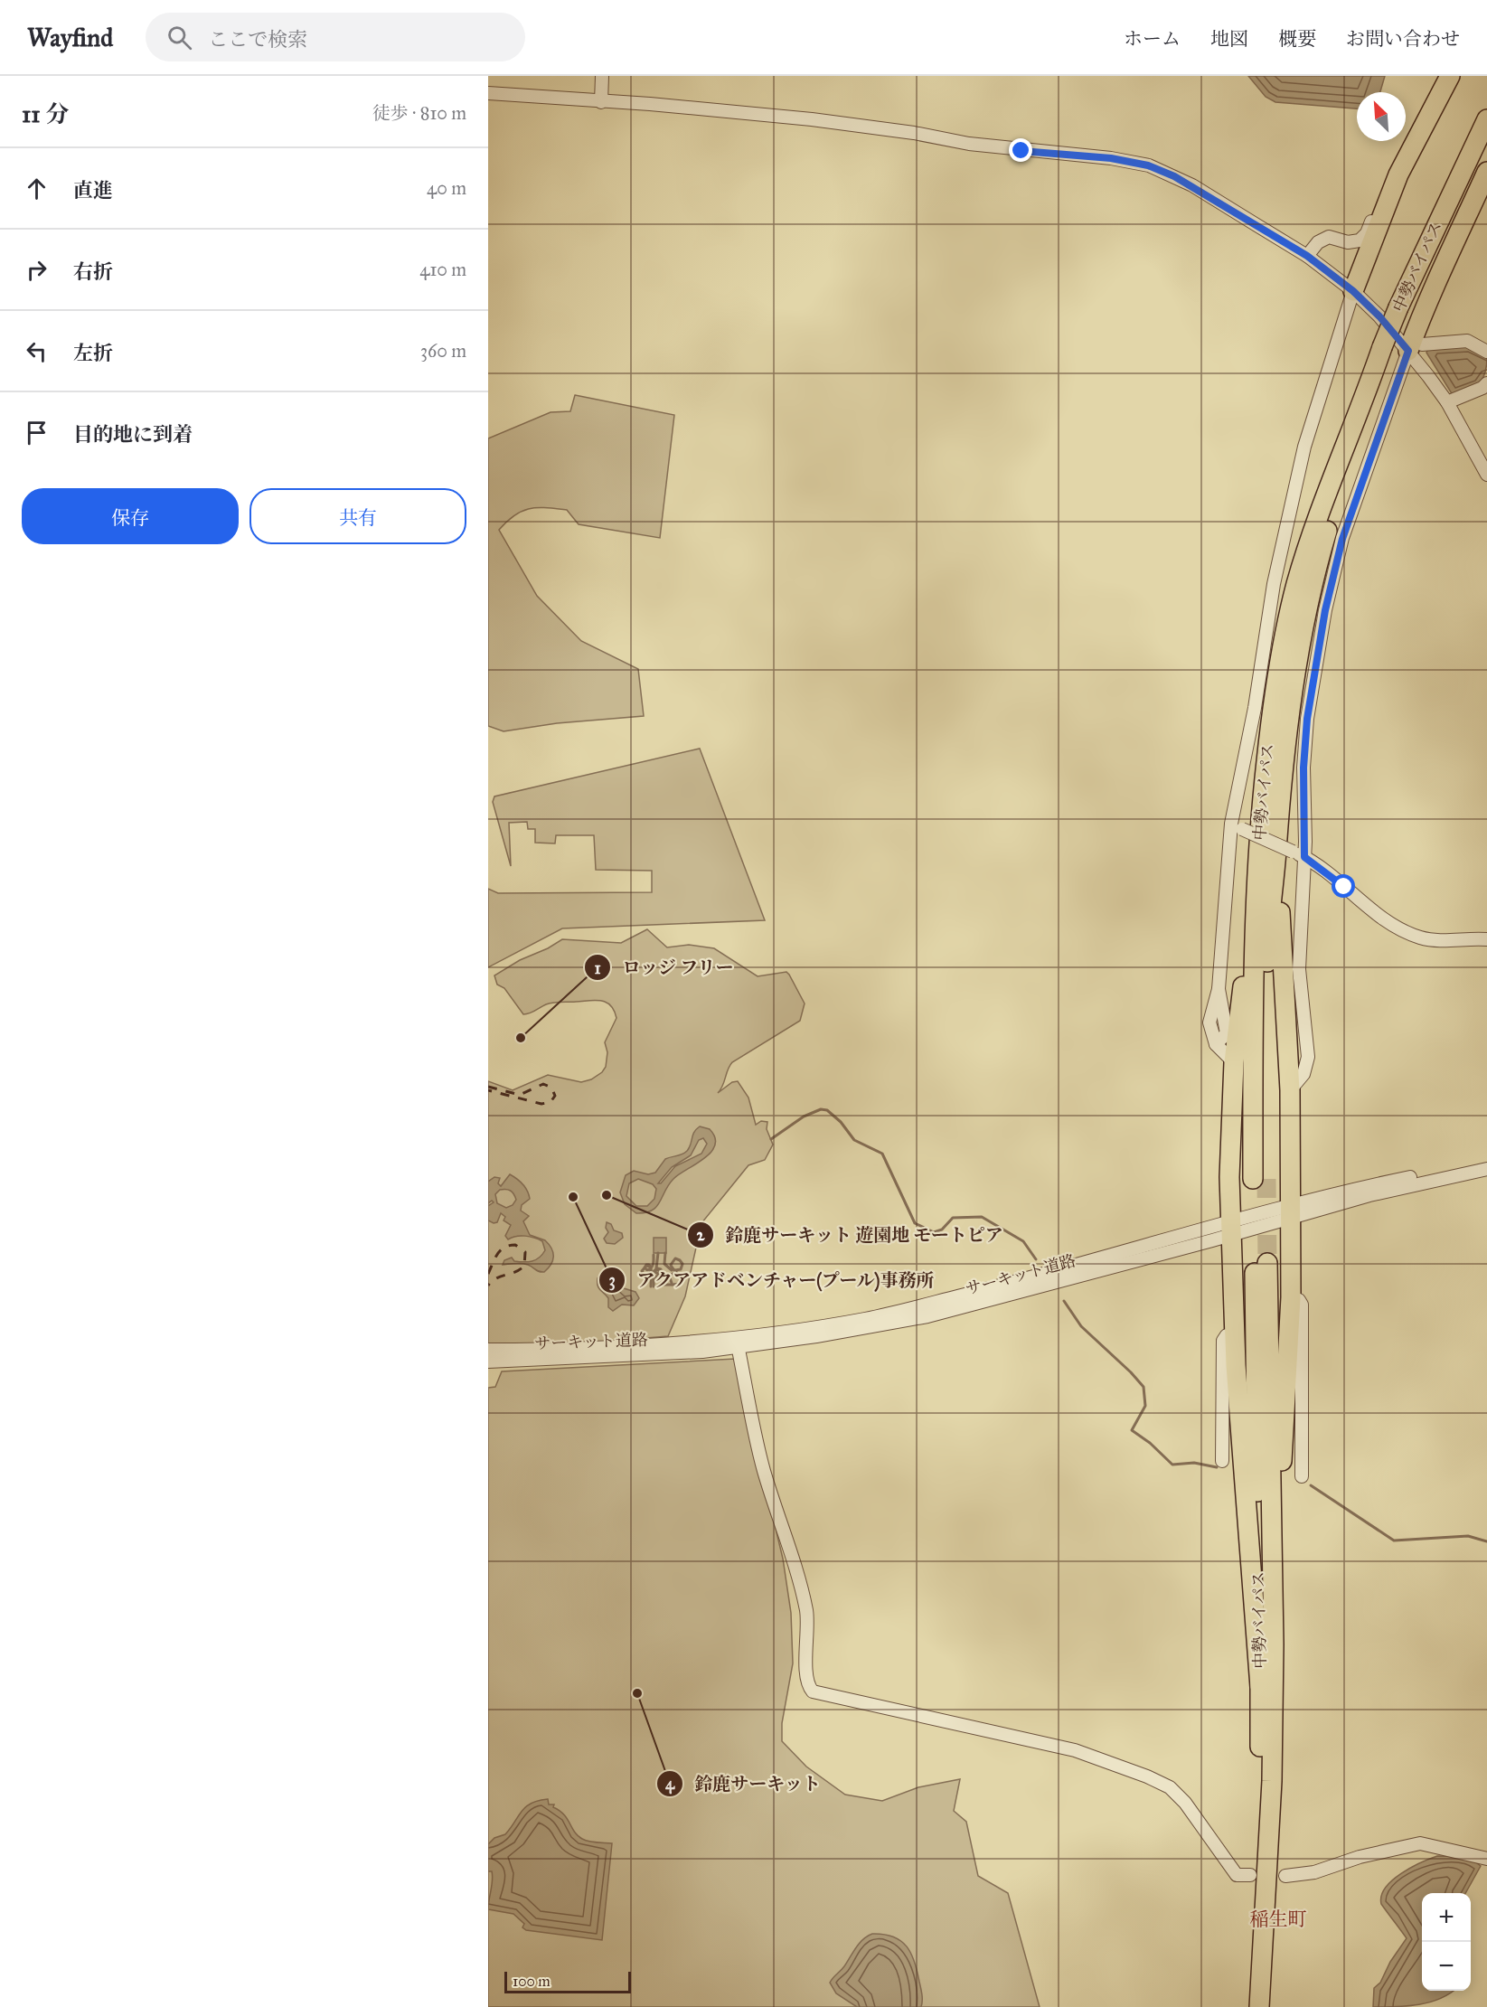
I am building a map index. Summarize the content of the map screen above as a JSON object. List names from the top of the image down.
{
  "streets": {
    "highway": ["中勢バイパス"],
    "street": ["サーキット道路"]
  },
  "districts": ["稲生町"],
  "places": [
    "ロッジ フリー",
    "鈴鹿サーキット 遊園地 モートピア",
    "アクアアドベンチャー(プール)事務所",
    "鈴鹿サーキット"
  ],
  "scale_bar": "100 m",
  "north": "top left",
  "page": {
    "header": "Wayfind",
    "search": "ここで検索",
    "nav": [
      "ホーム",
      "地図",
      "概要",
      "お問い合わせ"
    ],
    "heading": ["11 分", "徒歩 · 810 m"],
    "list": [
      ["直進", "40 m"],
      ["右折", "410 m"],
      ["左折", "360 m"],
      "目的地に到着"
    ],
    "buttons": ["保存", "共有"],
    "map_buttons": ["+", "−"],
    "scale": "100 m"
  }
}
